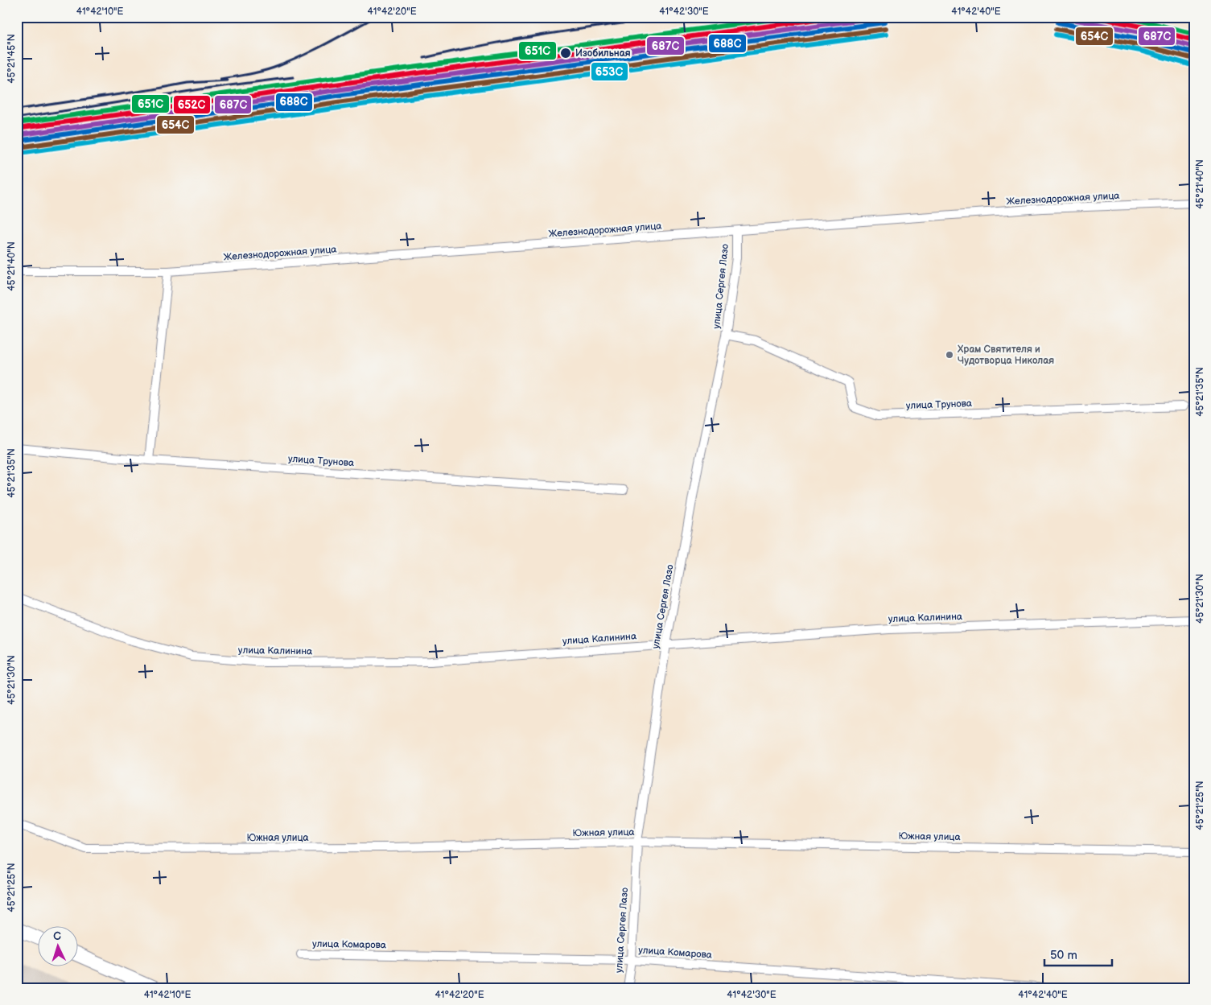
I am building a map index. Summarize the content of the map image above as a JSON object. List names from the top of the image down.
{
  "streets": {
    "street": [
      "Железнодорожная улица",
      "улица Сергея Лазо",
      "улица Трунова",
      "улица Калинина",
      "Южная улица",
      "улица Комарова"
    ]
  },
  "crossings": [
    ["Железнодорожная улица", "улица Сергея Лазо"],
    ["улица Сергея Лазо", "улица Трунова"],
    ["улица Сергея Лазо", "улица Калинина"],
    ["улица Сергея Лазо", "Южная улица"],
    ["улица Сергея Лазо", "улица Комарова"]
  ],
  "places": ["Изобильная", "Храм Святителя и Чудотворца Николая"],
  "lines": [
    "transit line 687С",
    "transit line 652С",
    "transit line 651С",
    "transit line 688С",
    "transit line 654С",
    "transit line 653С"
  ],
  "scale_bar": "50 m",
  "north": "top",
  "coordinates": [
    "41°42'10\"E",
    "41°42'20\"E",
    "41°42'30\"E",
    "41°42'40\"E",
    "45°21'45\"N",
    "45°21'40\"N",
    "45°21'35\"N",
    "45°21'30\"N",
    "45°21'25\"N"
  ]
}
